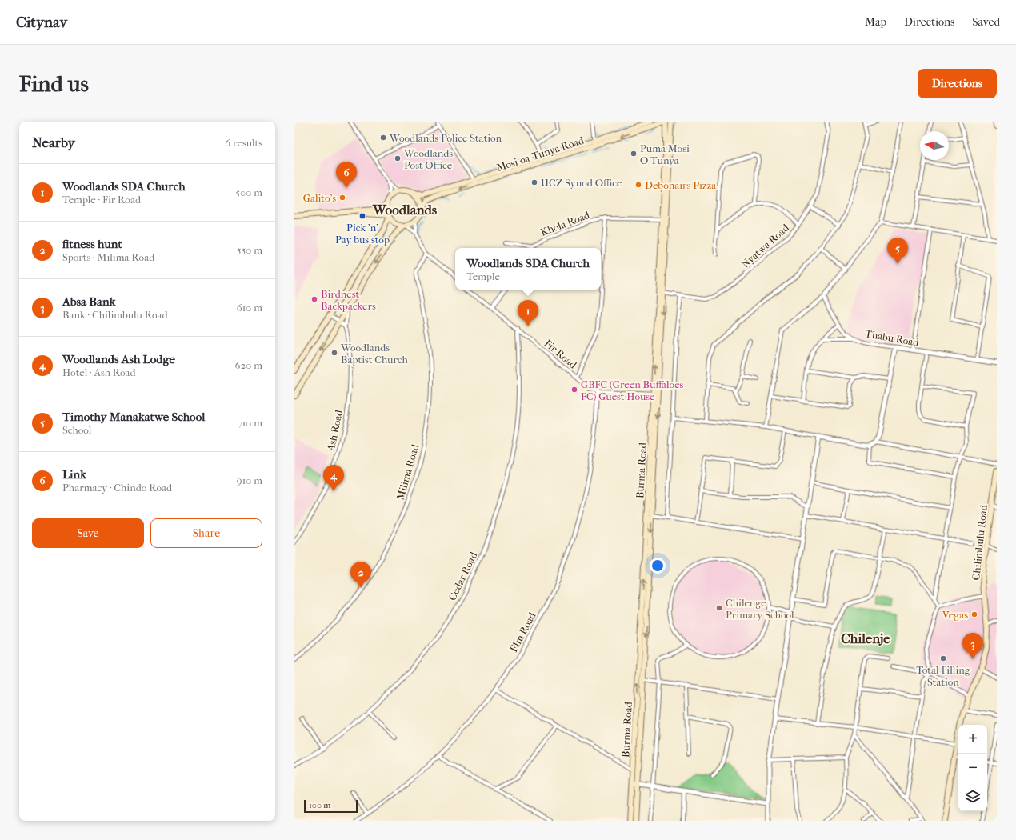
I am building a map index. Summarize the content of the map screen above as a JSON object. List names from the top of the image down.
{
  "streets": {
    "main road": ["Mosi-oa-Tunya Road", "Burma Road", "Chilimbulu Road"],
    "street": [
      "Khola Road",
      "Nyatwa Road",
      "Thabu Road",
      "Fir Road",
      "Ash Road",
      "Milima Road",
      "Cedar Road",
      "Elm Road"
    ]
  },
  "crossings": [
    ["Mosi-oa-Tunya Road", "Burma Road"],
    ["Khola Road", "Burma Road"],
    ["Nyatwa Road", "Burma Road"],
    ["Fir Road", "Burma Road"],
    ["Fir Road", "Cedar Road"],
    ["Fir Road", "Elm Road"]
  ],
  "districts": ["Woodlands", "Chilenje"],
  "places": {
    "other": [
      "Woodlands Police Station",
      "Puma Mosi O Tunya",
      "Woodlands Post Office",
      "UCZ Synod Office",
      "Debonairs Pizza",
      "Galito's",
      "Birdnest Backpackers",
      "Woodlands Baptist Church",
      "GBFC (Green Buffaloes FC) Guest House",
      "Chilenge Primary School",
      "Vegas",
      "Total Filling Station"
    ],
    "transit": ["Pick 'n' Pay bus stop"]
  },
  "scale_bar": "100 m",
  "north": "left",
  "page": {
    "header": "Citynav",
    "nav": ["Map", "Directions", "Saved"],
    "buttons": [
      "Directions",
      ["Save", "Share"]
    ],
    "title": "Find us",
    "heading": ["Nearby", "6 results"],
    "pins": [
      "6",
      "5",
      "1",
      "4",
      "2",
      "3"
    ],
    "list": [
      {
        "mark": "1",
        "name": "Woodlands SDA Church",
        "note": "Temple · Fir Road",
        "value": "500 m"
      },
      {
        "mark": "2",
        "name": "fitness hunt",
        "note": "Sports · Milima Road",
        "value": "550 m"
      },
      {
        "mark": "3",
        "name": "Absa Bank",
        "note": "Bank · Chilimbulu Road",
        "value": "610 m"
      },
      {
        "mark": "4",
        "name": "Woodlands Ash Lodge",
        "note": "Hotel · Ash Road",
        "value": "620 m"
      },
      {
        "mark": "5",
        "name": "Timothy Manakatwe School",
        "note": "School",
        "value": "710 m"
      },
      {
        "mark": "6",
        "name": "Link",
        "note": "Pharmacy · Chindo Road",
        "value": "910 m"
      }
    ],
    "popup": ["Woodlands SDA Church", "Temple"],
    "map_buttons": ["+", "−"],
    "scale": "100 m"
  }
}
